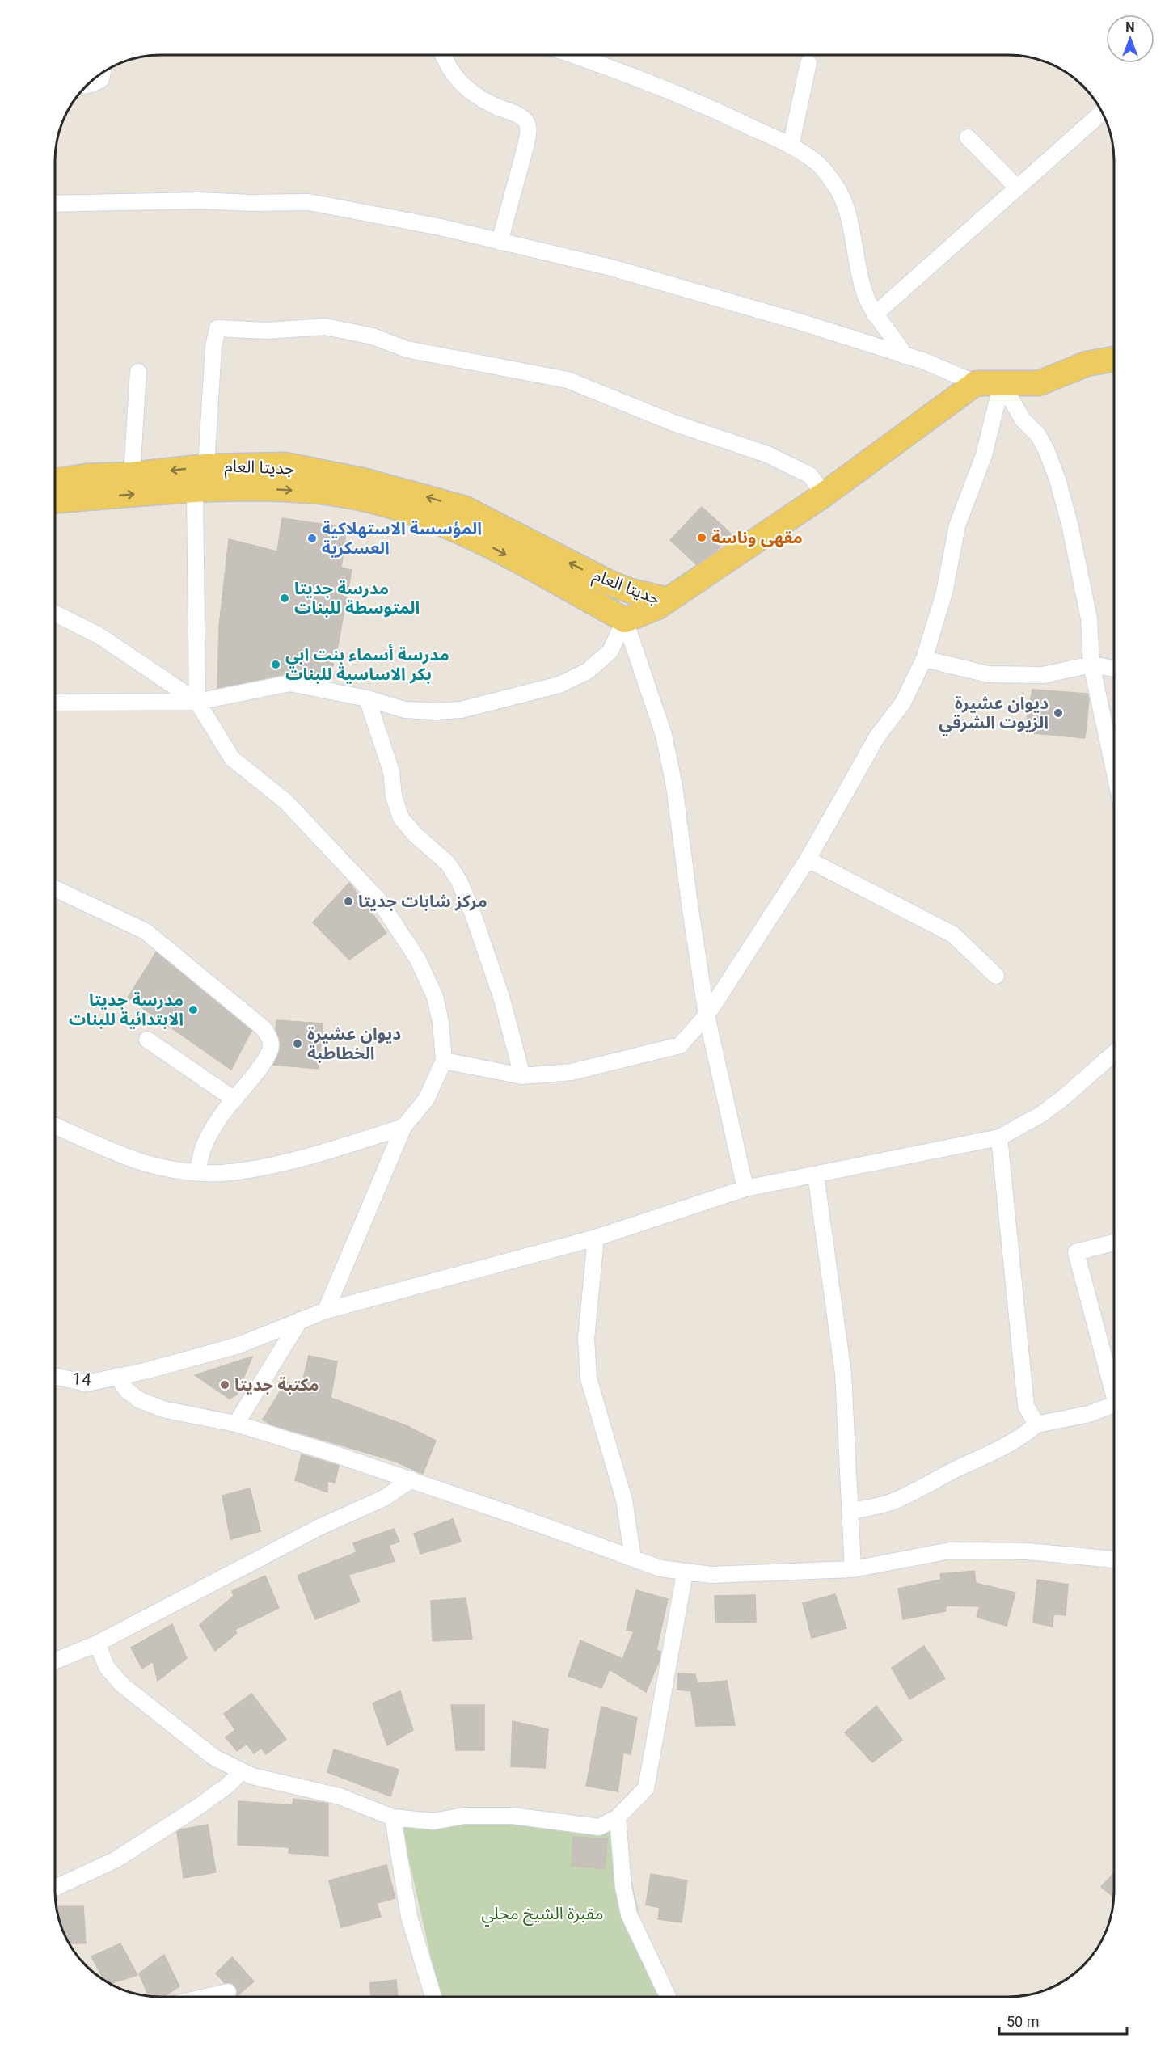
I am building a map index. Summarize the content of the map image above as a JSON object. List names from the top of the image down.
{
  "streets": {
    "main road": ["جديتا العام"],
    "street": ["14"]
  },
  "parks": ["مقبرة الشيخ مجلي"],
  "places": [
    "مقهى وناسة",
    "المؤسسة الاستهلاكية العسكرية",
    "مدرسة جديتا المتوسطة للبنات",
    "مدرسة أسماء بنت ابي بكر الاساسية للبنات",
    "ديوان عشيرة الزيوت الشرقي",
    "مركز شابات جديتا",
    "مدرسة جديتا الابتدائية للبنات",
    "ديوان عشيرة الخطاطبة",
    "مكتبة جديتا"
  ],
  "scale_bar": "50 m",
  "north": "top"
}
